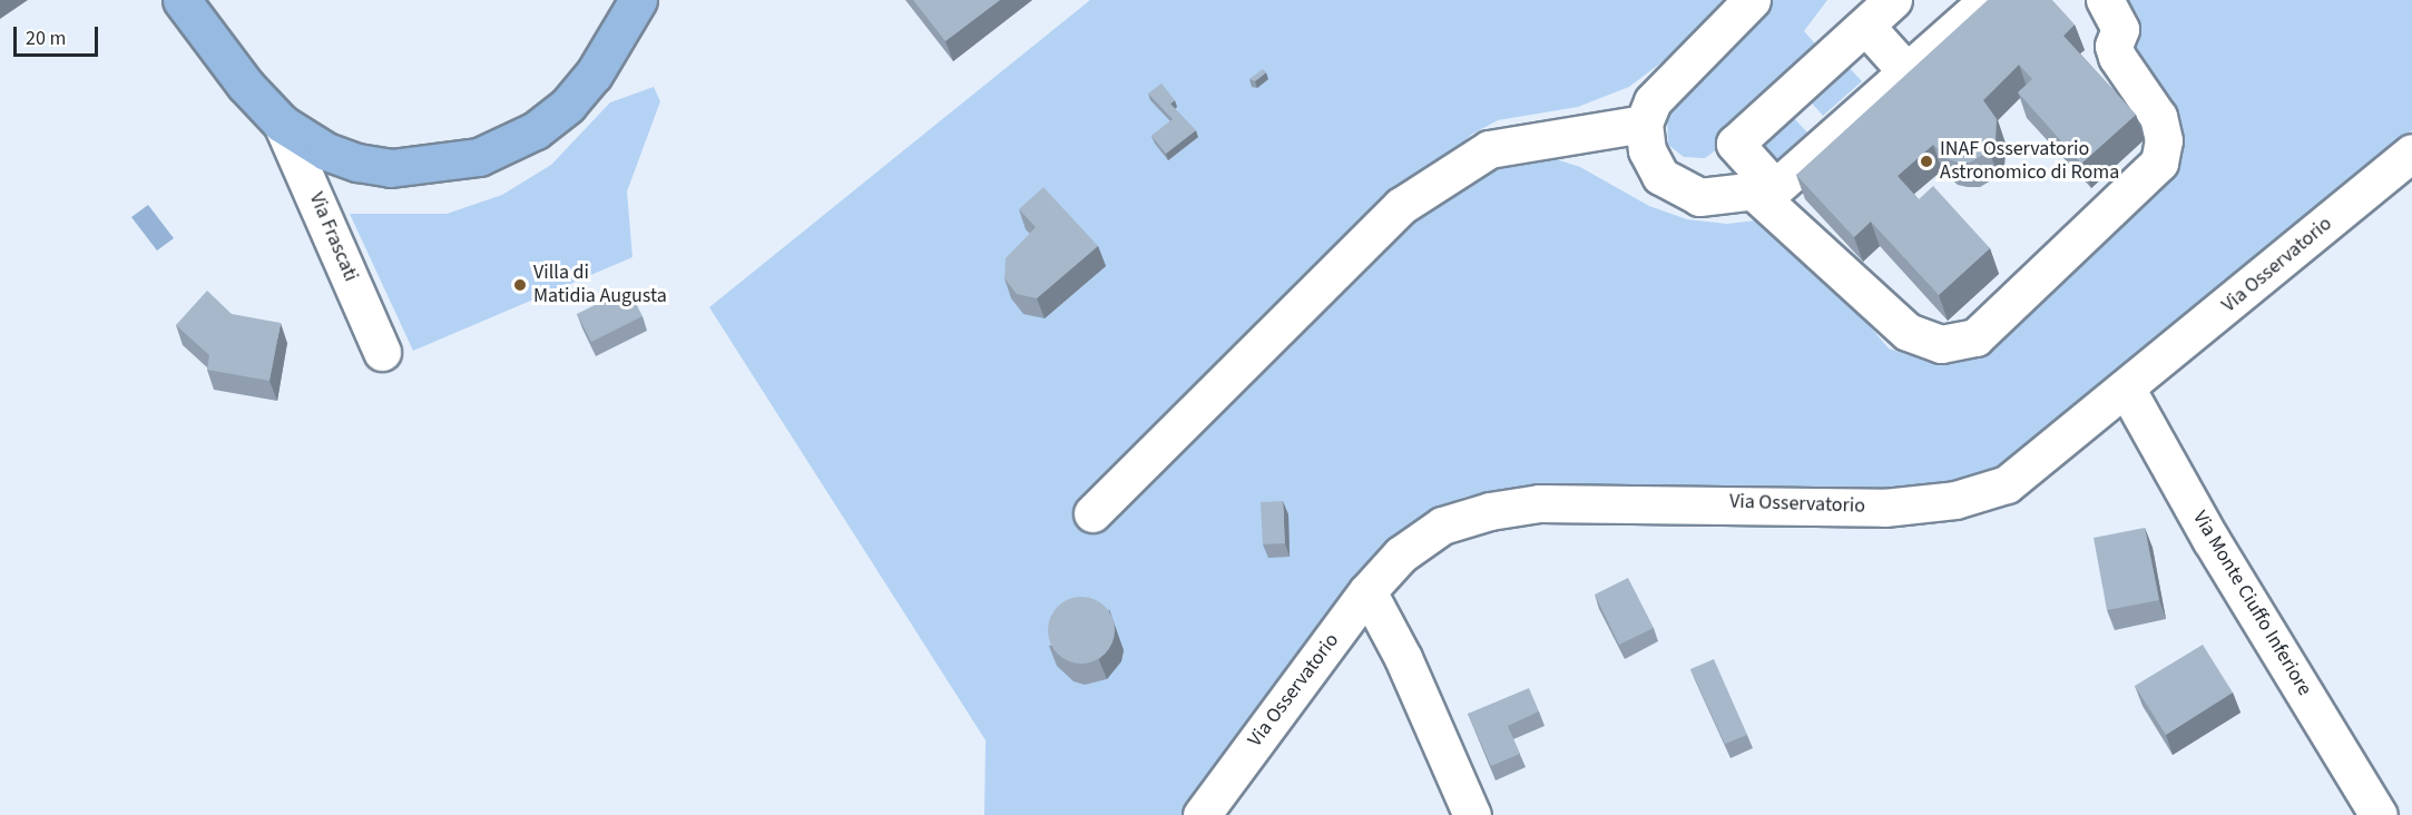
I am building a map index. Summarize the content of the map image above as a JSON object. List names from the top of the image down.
{
  "streets": {
    "main road": ["Via Frascati"],
    "street": ["Via Osservatorio", "Via Monte Ciuffo Inferiore"]
  },
  "crossings": [
    ["Via Osservatorio", "Via Monte Ciuffo Inferiore"]
  ],
  "places": ["INAF Osservatorio Astronomico di Roma", "Villa di Matidia Augusta"],
  "scale_bar": "20 m"
}
